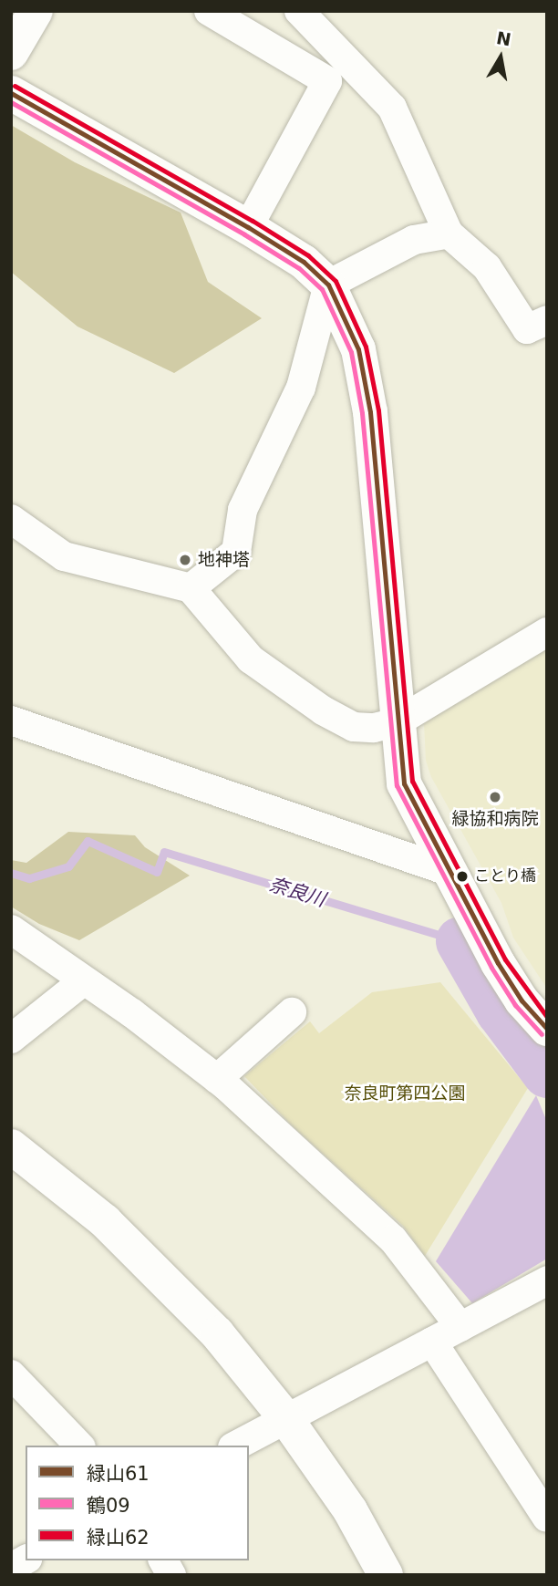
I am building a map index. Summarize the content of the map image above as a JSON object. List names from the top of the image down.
{
  "water": ["奈良川"],
  "parks": ["奈良町第四公園"],
  "places": ["地神塔", "緑協和病院", "ことり橋"],
  "lines": ["transit line 緑山62", "transit line 緑山61", "transit line 鶴09"],
  "legend": ["緑山61", "鶴09", "緑山62"],
  "north": "top"
}
